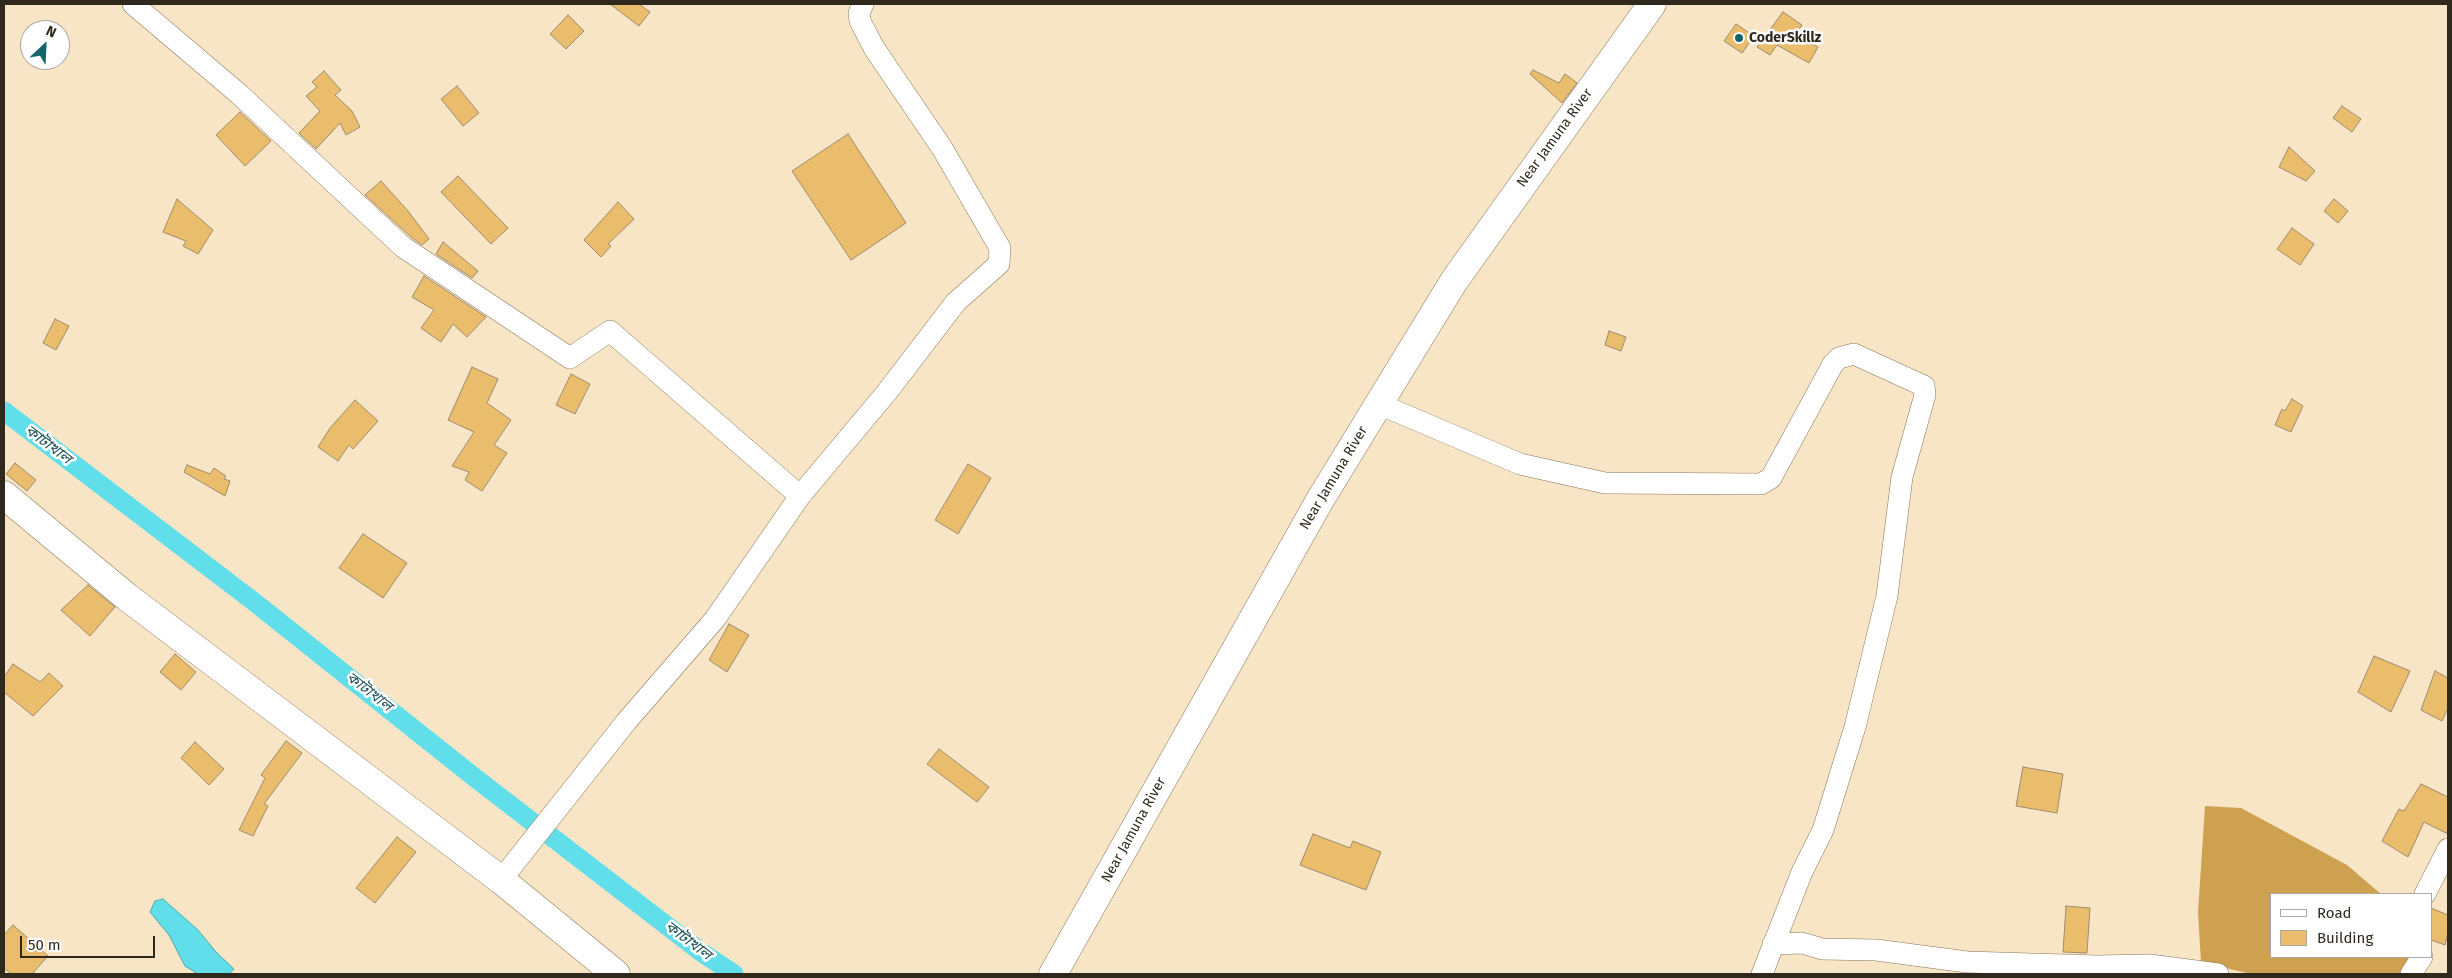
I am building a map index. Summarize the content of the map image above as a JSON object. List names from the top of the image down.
{
  "streets": {
    "street": ["Near Jamuna River"]
  },
  "water": ["কাটাখাল"],
  "places": ["CoderSkillz"],
  "legend": ["Road", "Building"],
  "scale_bar": "50 m",
  "north": "top right"
}
